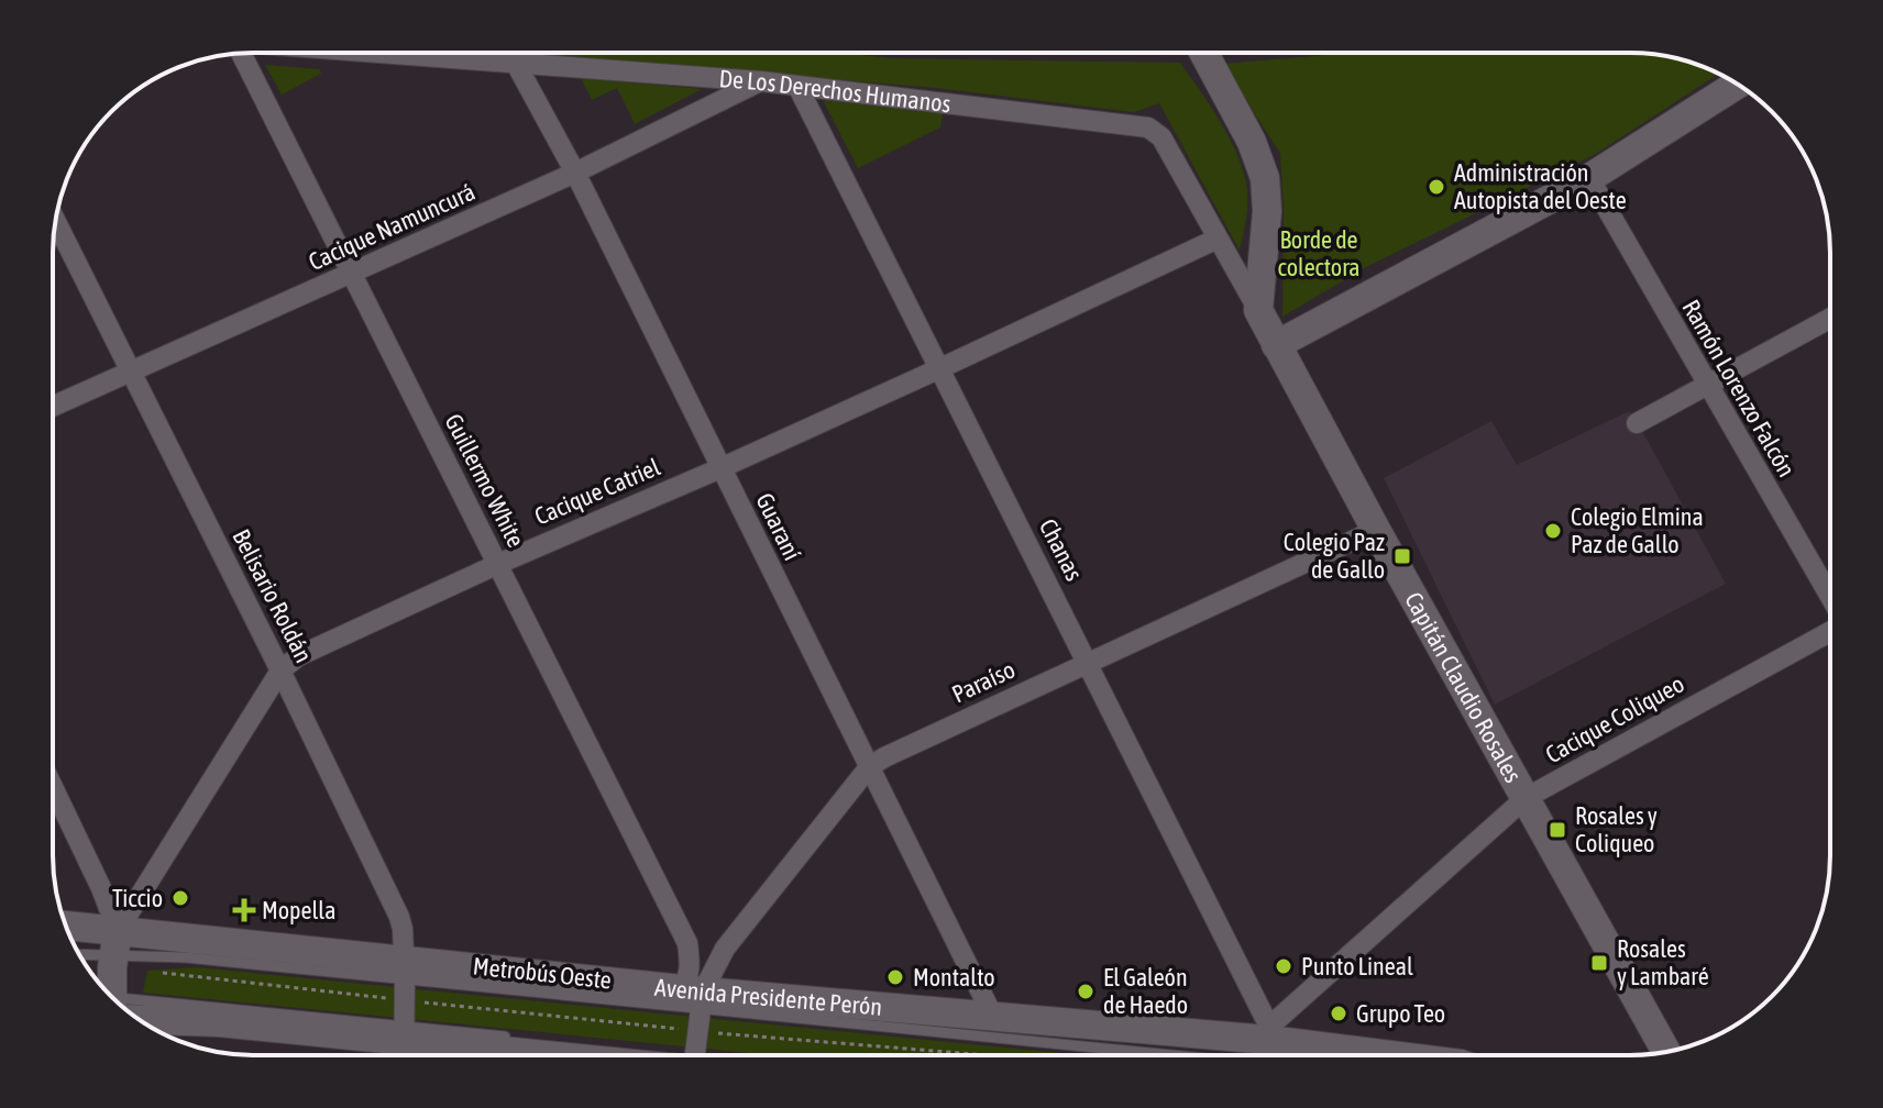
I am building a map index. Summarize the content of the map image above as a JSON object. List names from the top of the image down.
{
  "streets": {
    "main road": ["Capitán Claudio Rosales", "Avenida Presidente Perón"],
    "street": [
      "De Los Derechos Humanos",
      "Cacique Namuncurá",
      "Ramón Lorenzo Falcón",
      "Guillermo White",
      "Cacique Catriel",
      "Guaraní",
      "Chanas",
      "Belisario Roldán",
      "Paraíso",
      "Cacique Coliqueo"
    ]
  },
  "crossings": [
    ["De Los Derechos Humanos", "Cacique Namuncurá"],
    ["De Los Derechos Humanos", "Guaraní"],
    ["De Los Derechos Humanos", "Chanas"],
    ["De Los Derechos Humanos", "Capitán Claudio Rosales"],
    ["Cacique Namuncurá", "Guillermo White"],
    ["Cacique Namuncurá", "Guaraní"],
    ["Cacique Namuncurá", "Belisario Roldán"],
    ["Guillermo White", "Cacique Catriel"],
    ["Cacique Catriel", "Guaraní"],
    ["Cacique Catriel", "Chanas"],
    ["Cacique Catriel", "Belisario Roldán"],
    ["Cacique Catriel", "Capitán Claudio Rosales"],
    ["Cacique Catriel", "Avenida Presidente Perón"],
    ["Guaraní", "Paraíso"],
    ["Guaraní", "Avenida Presidente Perón"],
    ["Chanas", "Paraíso"],
    ["Chanas", "Cacique Coliqueo"],
    ["Chanas", "Avenida Presidente Perón"],
    ["Belisario Roldán", "Avenida Presidente Perón"],
    ["Paraíso", "Capitán Claudio Rosales"],
    ["Paraíso", "Avenida Presidente Perón"],
    ["Capitán Claudio Rosales", "Cacique Coliqueo"],
    ["Cacique Coliqueo", "Avenida Presidente Perón"]
  ],
  "parks": ["Borde de colectora"],
  "places": {
    "other": [
      "Administración Autopista del Oeste",
      "Colegio Elmina Paz de Gallo",
      "Ticcio",
      "Punto Lineal",
      "Montalto",
      "El Galeón de Haedo",
      "Grupo Teo"
    ],
    "transit": ["Colegio Paz de Gallo", "Rosales y Coliqueo", "Rosales y Lambaré"],
    "health": ["Mopella"]
  }
}
